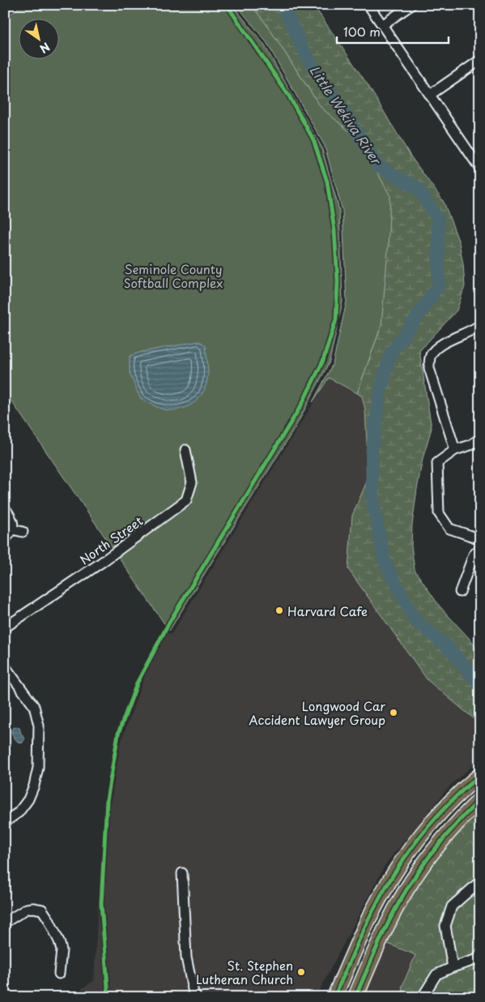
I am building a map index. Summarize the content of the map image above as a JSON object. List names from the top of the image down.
{
  "streets": {
    "street": ["North Street"]
  },
  "water": ["Little Wekiva River"],
  "parks": ["Seminole County Softball Complex"],
  "places": ["Harvard Cafe", "Longwood Car Accident Lawyer Group", "St. Stephen Lutheran Church"],
  "scale_bar": "100 m",
  "north": "bottom right"
}
